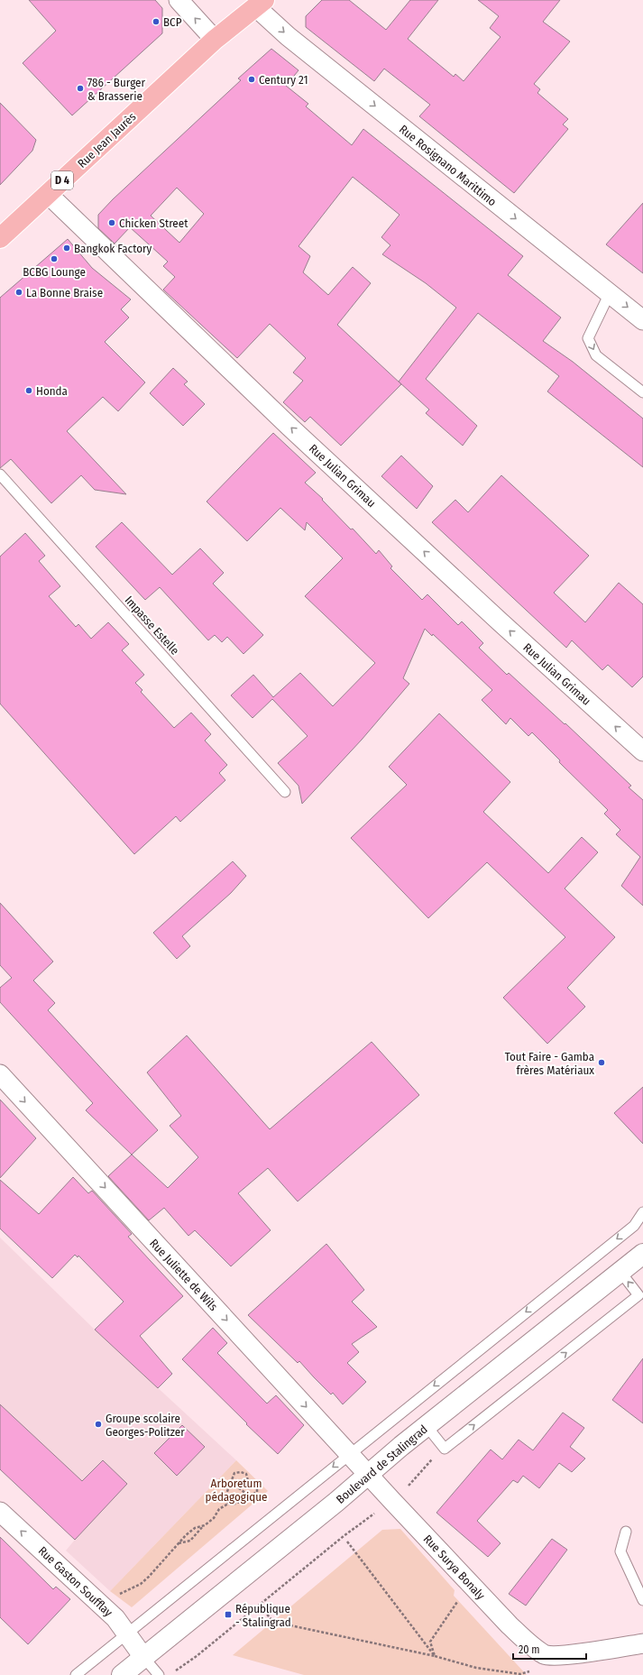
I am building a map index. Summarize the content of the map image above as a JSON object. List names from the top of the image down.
{
  "streets": {
    "main road": ["Rue Jean Jaurès", "D 4", "Boulevard de Stalingrad"],
    "street": [
      "Rue Rosignano Marittimo",
      "Rue Julian Grimau",
      "Rue Juliette de Wils",
      "Rue Surya Bonaly",
      "Rue Gaston Soufflay"
    ],
    "lane": ["Impasse Estelle"]
  },
  "crossings": [
    ["Rue Jean Jaurès", "Rue Rosignano Marittimo"],
    ["Rue Jean Jaurès", "Rue Julian Grimau"],
    ["Rue Juliette de Wils", "Boulevard de Stalingrad"],
    ["Rue Juliette de Wils", "Rue Surya Bonaly"],
    ["Boulevard de Stalingrad", "Rue Surya Bonaly"],
    ["Boulevard de Stalingrad", "Rue Gaston Soufflay"]
  ],
  "one_way": [
    "Rue Rosignano Marittimo",
    "Rue Julian Grimau",
    "Rue Juliette de Wils",
    "Rue Gaston Soufflay"
  ],
  "parks": ["Arboretum pédagogique"],
  "places": {
    "other": [
      "BCP",
      "Century 21",
      "786 - Burger & Brasserie",
      "Chicken Street",
      "Bangkok Factory",
      "BCBG Lounge",
      "La Bonne Braise",
      "Honda",
      "Tout Faire - Gamba frères Matériaux",
      "Groupe scolaire Georges-Politzer"
    ],
    "transit": ["République - Stalingrad"]
  },
  "scale_bar": "20 m"
}
